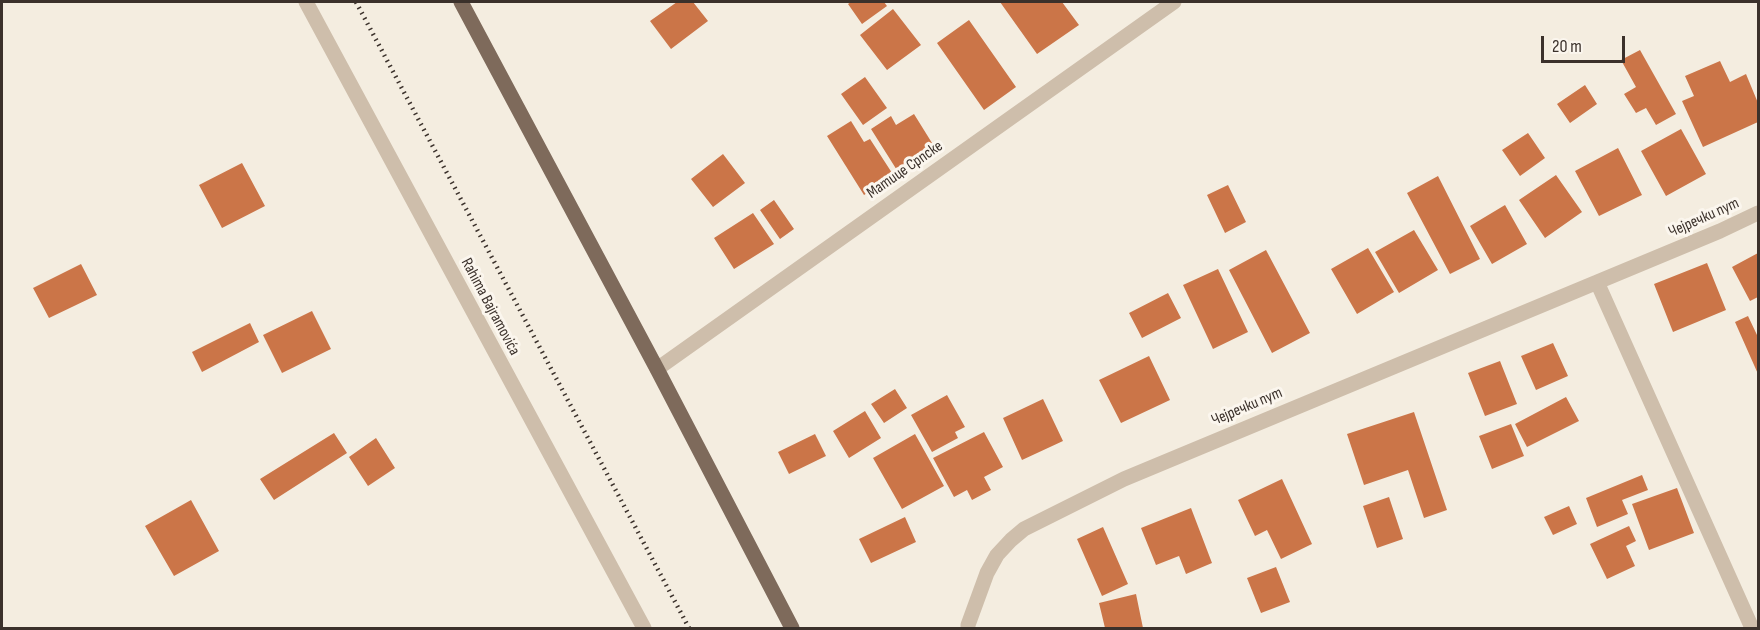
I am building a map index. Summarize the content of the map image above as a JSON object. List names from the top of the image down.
{
  "streets": {
    "street": ["Матице Српске", "Чејречки пут", "Rahima Bajramovića"]
  },
  "scale_bar": "20 m"
}
